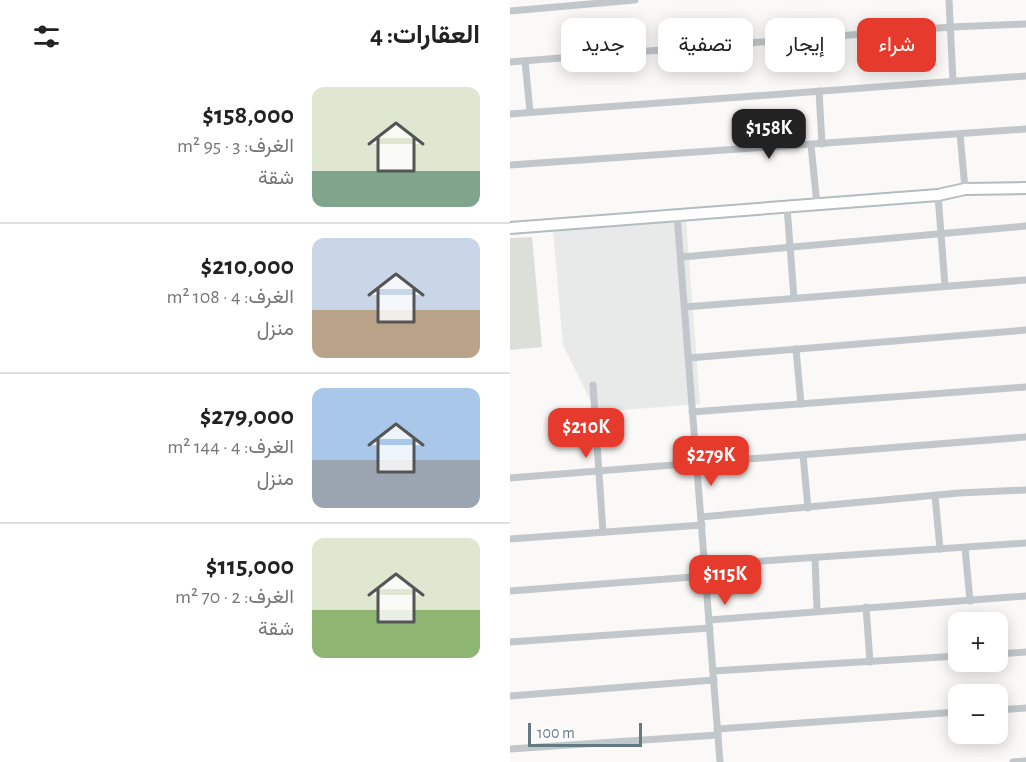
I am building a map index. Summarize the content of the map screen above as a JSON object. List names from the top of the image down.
{
  "scale_bar": "100 m",
  "page": {
    "heading": "العقارات: 4",
    "chip": [
      "شراء",
      "إيجار",
      "تصفية",
      "جديد"
    ],
    "list": [
      {
        "name": "$158,000",
        "note": "الغرف: 3 · 95 m² · شقة"
      },
      {
        "name": "$210,000",
        "note": "الغرف: 4 · 108 m² · منزل"
      },
      {
        "name": "$279,000",
        "note": "الغرف: 4 · 144 m² · منزل"
      },
      {
        "name": "$115,000",
        "note": "الغرف: 2 · 70 m² · شقة"
      }
    ],
    "price": [
      "$158K",
      "$210K",
      "$279K",
      "$115K"
    ],
    "map_buttons": ["+", "−"],
    "scale": "100 m"
  }
}
